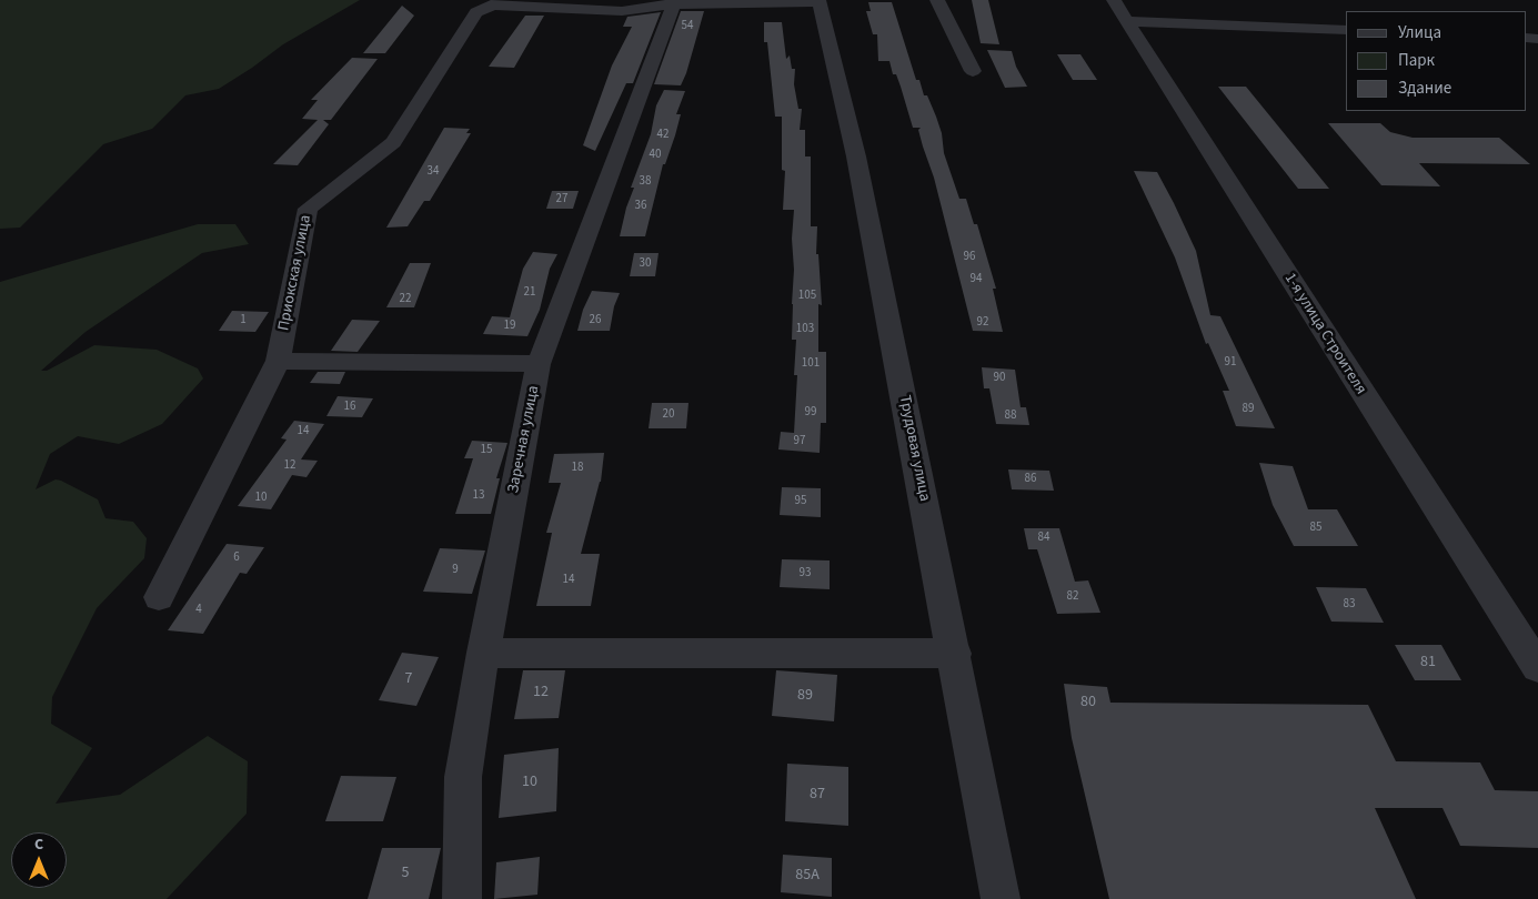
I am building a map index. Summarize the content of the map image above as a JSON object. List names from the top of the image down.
{
  "streets": {
    "street": [
      "Приокская улица",
      "1-я улица Строителя",
      "Заречная улица",
      "Трудовая улица"
    ]
  },
  "house_numbers": [
    "54",
    "42",
    "40",
    "34",
    "38",
    "27",
    "36",
    "96",
    "30",
    "94",
    "21",
    "105",
    "22",
    "1",
    "26",
    "92",
    "19",
    "103",
    "91",
    "101",
    "90",
    "16",
    "89",
    "99",
    "20",
    "88",
    "14",
    "97",
    "15",
    "12",
    "18",
    "86",
    "13",
    "10",
    "95",
    "85",
    "84",
    "6",
    "9",
    "93",
    "14",
    "82",
    "83",
    "4",
    "81",
    "7",
    "12",
    "89",
    "80",
    "10",
    "87",
    "5",
    "85А"
  ],
  "legend": ["Улица", "Парк", "Здание"],
  "north": "top"
}
